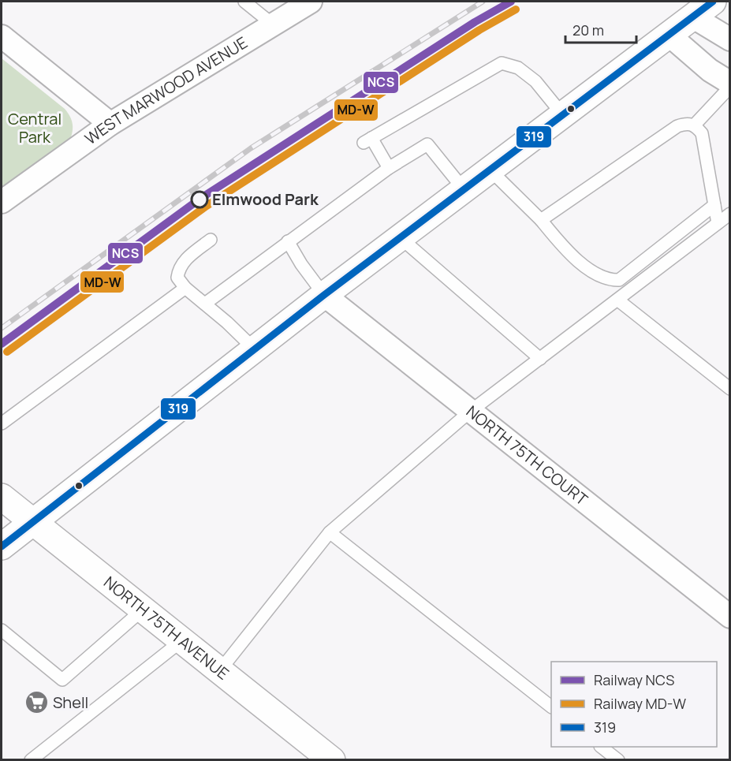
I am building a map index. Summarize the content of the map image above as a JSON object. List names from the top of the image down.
{
  "streets": {
    "main road": ["NORTH 75TH AVENUE"],
    "street": ["WEST MARWOOD AVENUE", "NORTH 75TH COURT"]
  },
  "parks": ["Central Park"],
  "places": {
    "other": ["Elmwood Park"],
    "supermarket": ["Shell"]
  },
  "lines": ["rail line NCS", "transit line 319", "rail line MD-W"],
  "legend": ["Railway NCS", "Railway MD-W", "319"],
  "scale_bar": "20 m"
}
